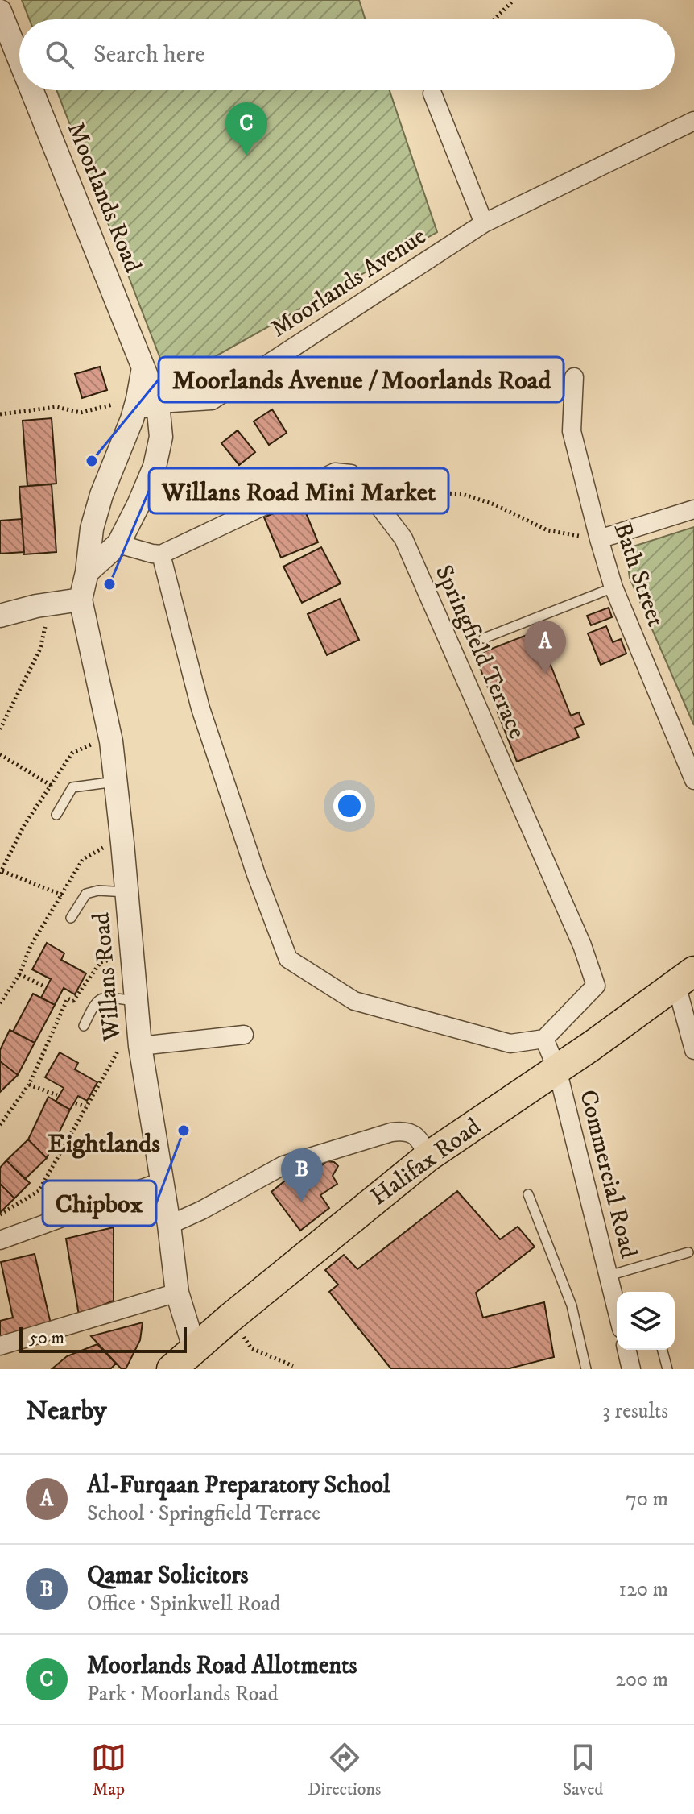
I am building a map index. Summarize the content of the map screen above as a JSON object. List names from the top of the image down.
{
  "streets": {
    "main road": ["Halifax Road"],
    "street": [
      "Moorlands Road",
      "Moorlands Avenue",
      "Bath Street",
      "Springfield Terrace",
      "Willans Road",
      "Commercial Road"
    ]
  },
  "crossings": [
    ["Moorlands Road", "Moorlands Avenue"],
    ["Moorlands Road", "Willans Road"],
    ["Willans Road", "Halifax Road"],
    ["Halifax Road", "Commercial Road"]
  ],
  "districts": ["Eightlands"],
  "places": ["Moorlands Avenue / Moorlands Road", "Willans Road Mini Market", "Chipbox"],
  "scale_bar": "50 m",
  "page": {
    "search": "Search here",
    "pins": ["C", "A", "B"],
    "scale": "50 m",
    "heading": ["Nearby", "3 results"],
    "list": [
      {
        "mark": "A",
        "name": "Al-Furqaan Preparatory School",
        "note": "School · Springfield Terrace",
        "value": "70 m"
      },
      {
        "mark": "B",
        "name": "Qamar Solicitors",
        "note": "Office · Spinkwell Road",
        "value": "120 m"
      },
      {
        "mark": "C",
        "name": "Moorlands Road Allotments",
        "note": "Park · Moorlands Road",
        "value": "200 m"
      }
    ],
    "nav": ["Map", "Directions", "Saved"]
  }
}
